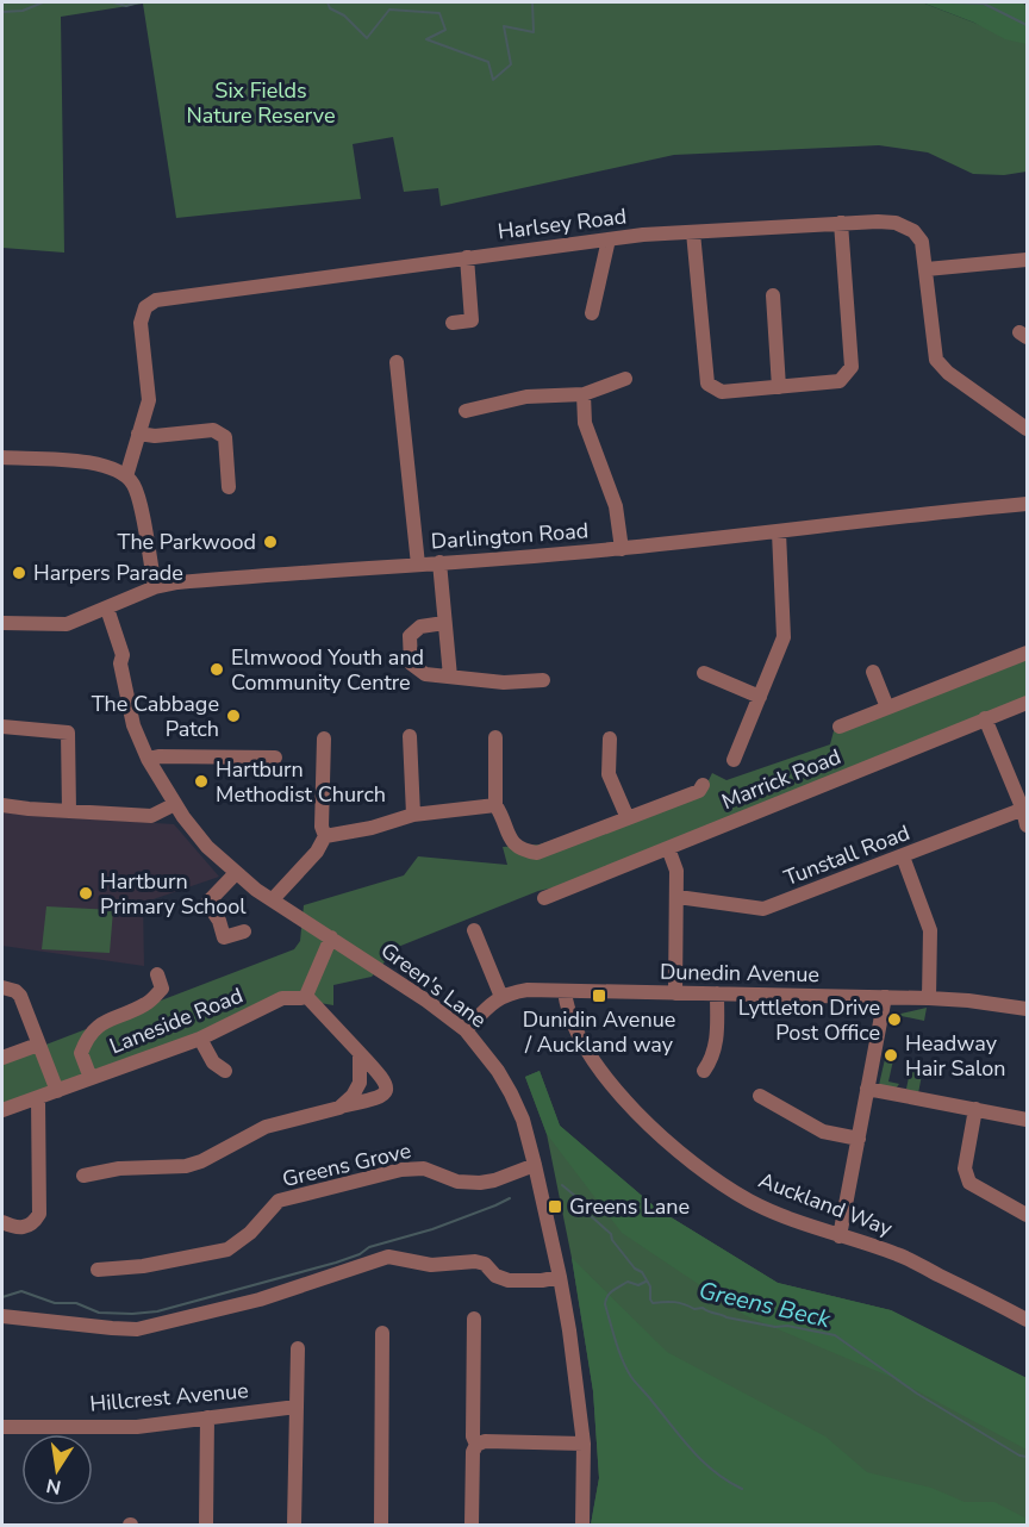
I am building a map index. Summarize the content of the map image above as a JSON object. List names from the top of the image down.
{
  "streets": {
    "street": [
      "Harlsey Road",
      "Darlington Road",
      "Marrick Road",
      "Tunstall Road",
      "Dunedin Avenue",
      "Green's Lane",
      "Laneside Road",
      "Greens Grove",
      "Auckland Way",
      "Hillcrest Avenue"
    ]
  },
  "crossings": [
    ["Darlington Road", "Green's Lane"],
    ["Dunedin Avenue", "Green's Lane"],
    ["Dunedin Avenue", "Auckland Way"],
    ["Green's Lane", "Greens Grove"]
  ],
  "water": ["Greens Beck"],
  "parks": ["Six Fields Nature Reserve"],
  "places": {
    "other": [
      "The Parkwood",
      "Harpers Parade",
      "Elmwood Youth and Community Centre",
      "The Cabbage Patch",
      "Hartburn Methodist Church",
      "Hartburn Primary School",
      "Lyttleton Drive Post Office",
      "Headway Hair Salon"
    ],
    "transit": ["Dunidin Avenue / Auckland way", "Greens Lane"]
  },
  "north": "bottom"
}
